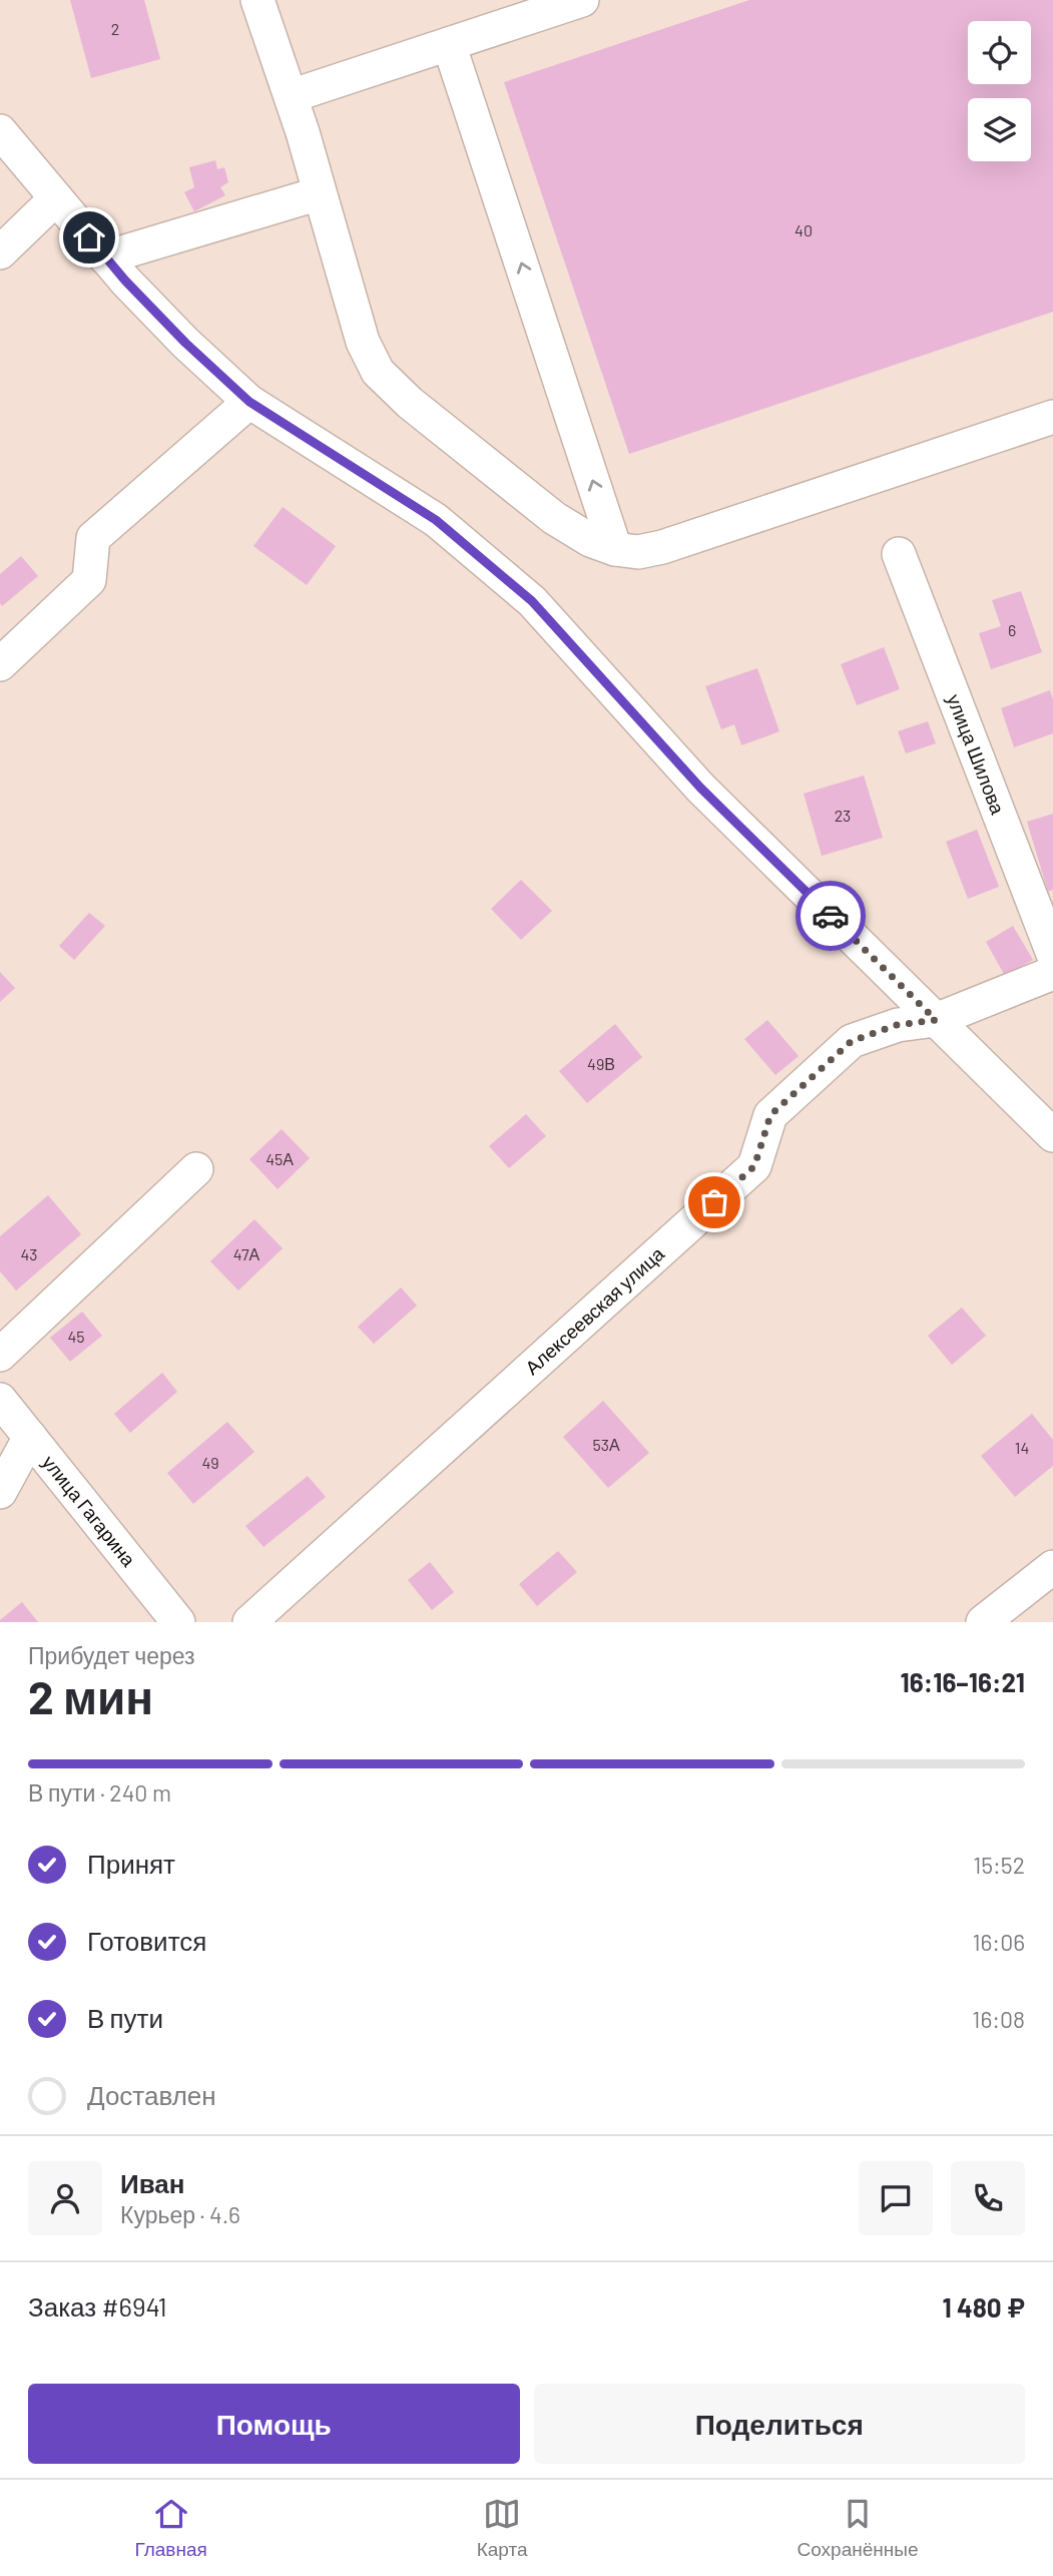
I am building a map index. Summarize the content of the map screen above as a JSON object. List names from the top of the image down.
{
  "streets": {
    "street": ["улица Шилова", "Алексеевская улица", "улица Гагарина"]
  },
  "house_numbers": [
    "2",
    "40",
    "6",
    "23",
    "49В",
    "45А",
    "43",
    "47А",
    "45",
    "53А",
    "14",
    "49"
  ],
  "page": {
    "heading": ["2 мин", "Прибудет через", "16:16–16:21"],
    "panel": [
      "Иван",
      "Курьер · 4.6",
      "Заказ #6941",
      "1 480 ₽"
    ],
    "bar": "В пути · 240 m",
    "list": [
      ["Принят", "15:52"],
      ["Готовится", "16:06"],
      ["В пути", "16:08"],
      "Доставлен"
    ],
    "buttons": ["Помощь", "Поделиться"],
    "tabs": ["Главная", "Карта", "Сохранённые"]
  }
}
